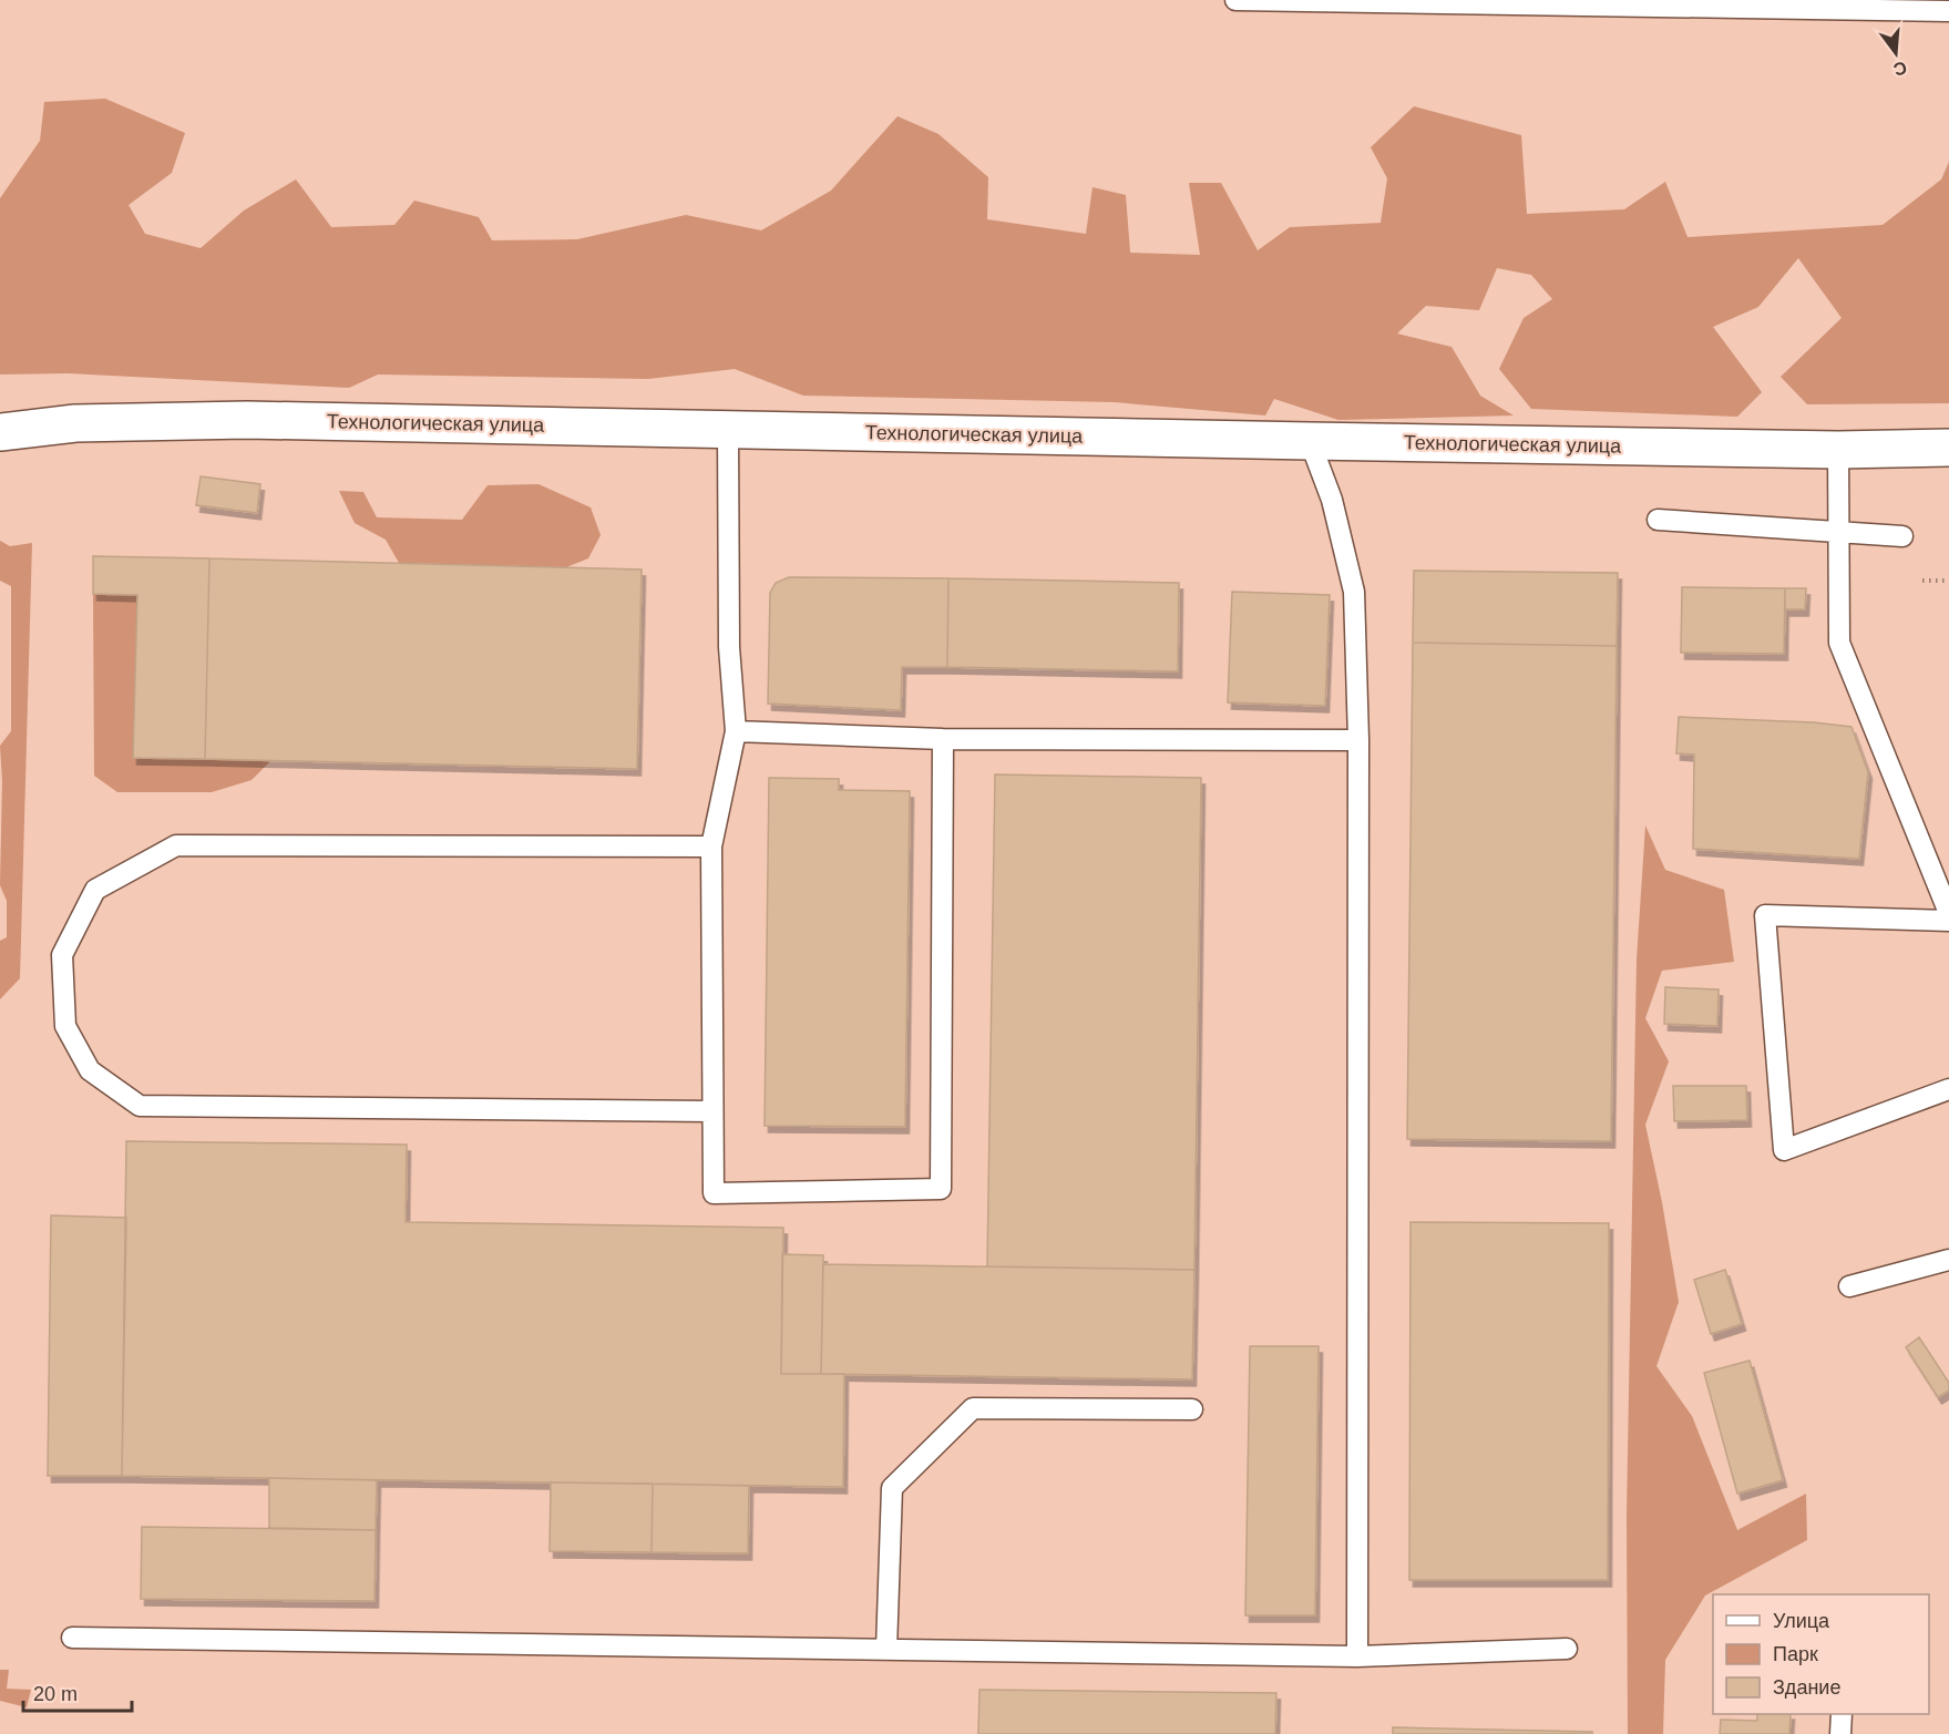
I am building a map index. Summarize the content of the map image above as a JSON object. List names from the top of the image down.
{
  "streets": {
    "street": ["Технологическая улица"]
  },
  "legend": ["Улица", "Парк", "Здание"],
  "scale_bar": "20 m",
  "north": "bottom"
}
